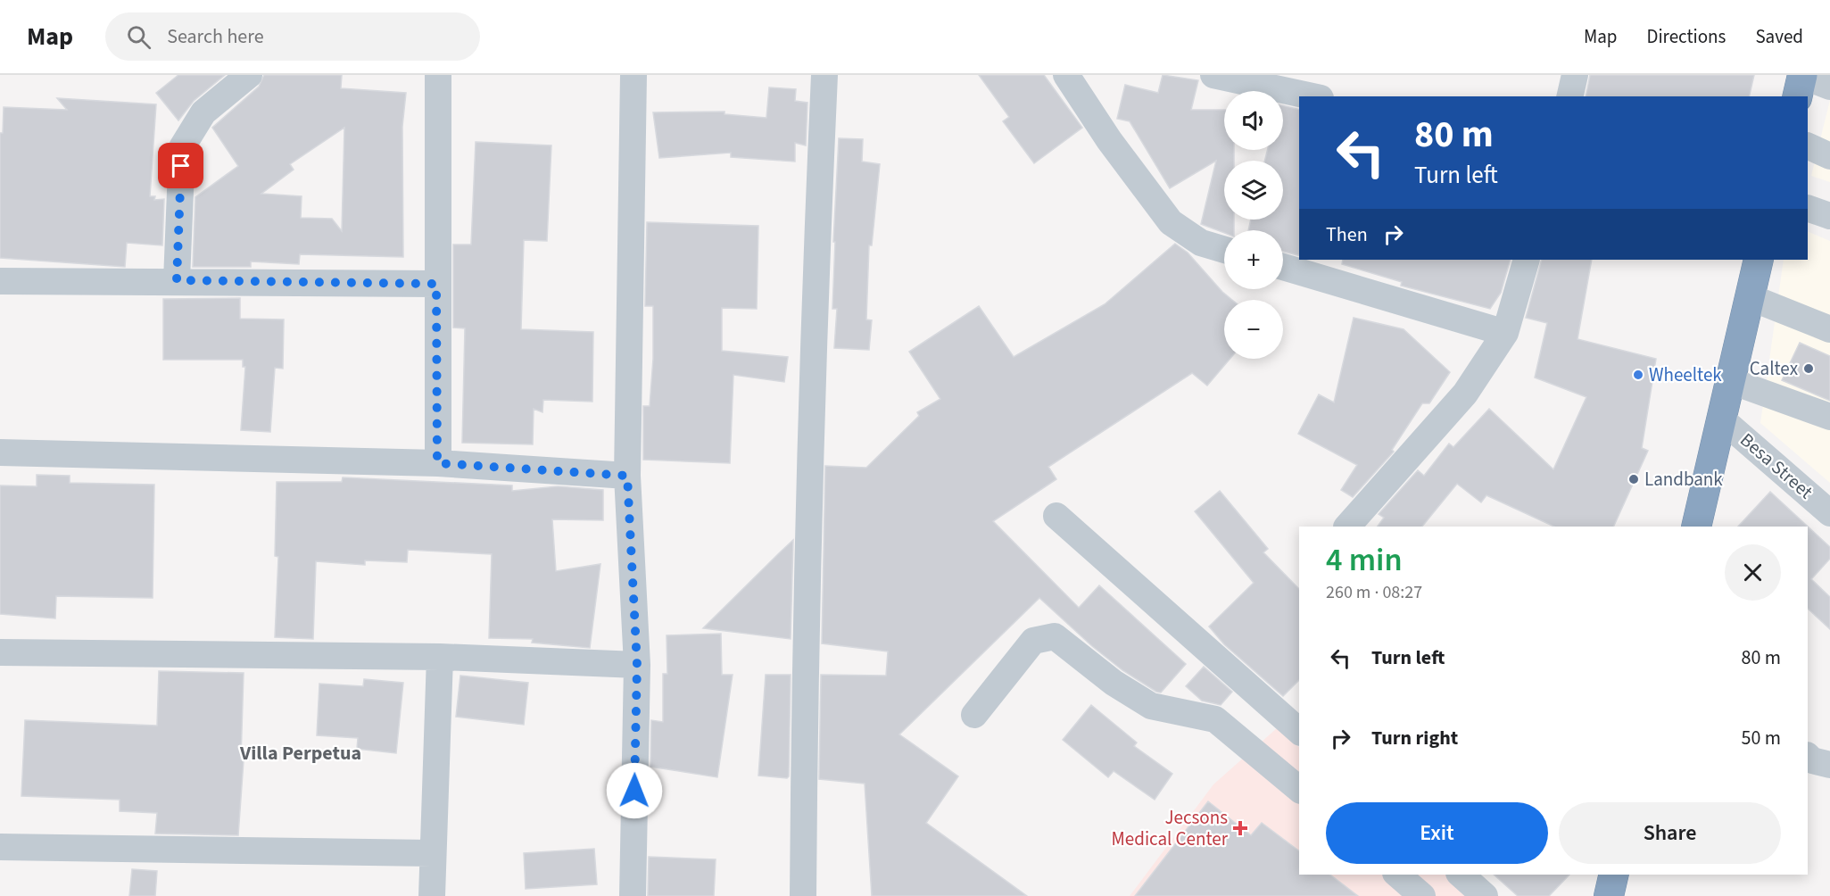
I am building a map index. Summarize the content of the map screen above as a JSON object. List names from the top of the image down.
{
  "streets": {
    "street": ["Besa Street"]
  },
  "districts": ["Villa Perpetua"],
  "places": {
    "other": ["Caltex", "Wheeltek", "Landbank"],
    "health": ["Jecsons Medical Center"]
  },
  "page": {
    "header": "Map",
    "search": "Search here",
    "nav": ["Map", "Directions", "Saved"],
    "map_buttons": ["+", "−"],
    "turn": ["80 m", "Turn left"],
    "then": "Then",
    "heading": ["4 min", "260 m · 08:27"],
    "list": [
      {
        "name": "Turn left",
        "value": "80 m"
      },
      {
        "name": "Turn right",
        "value": "50 m"
      }
    ],
    "buttons": ["Exit", "Share"]
  }
}
